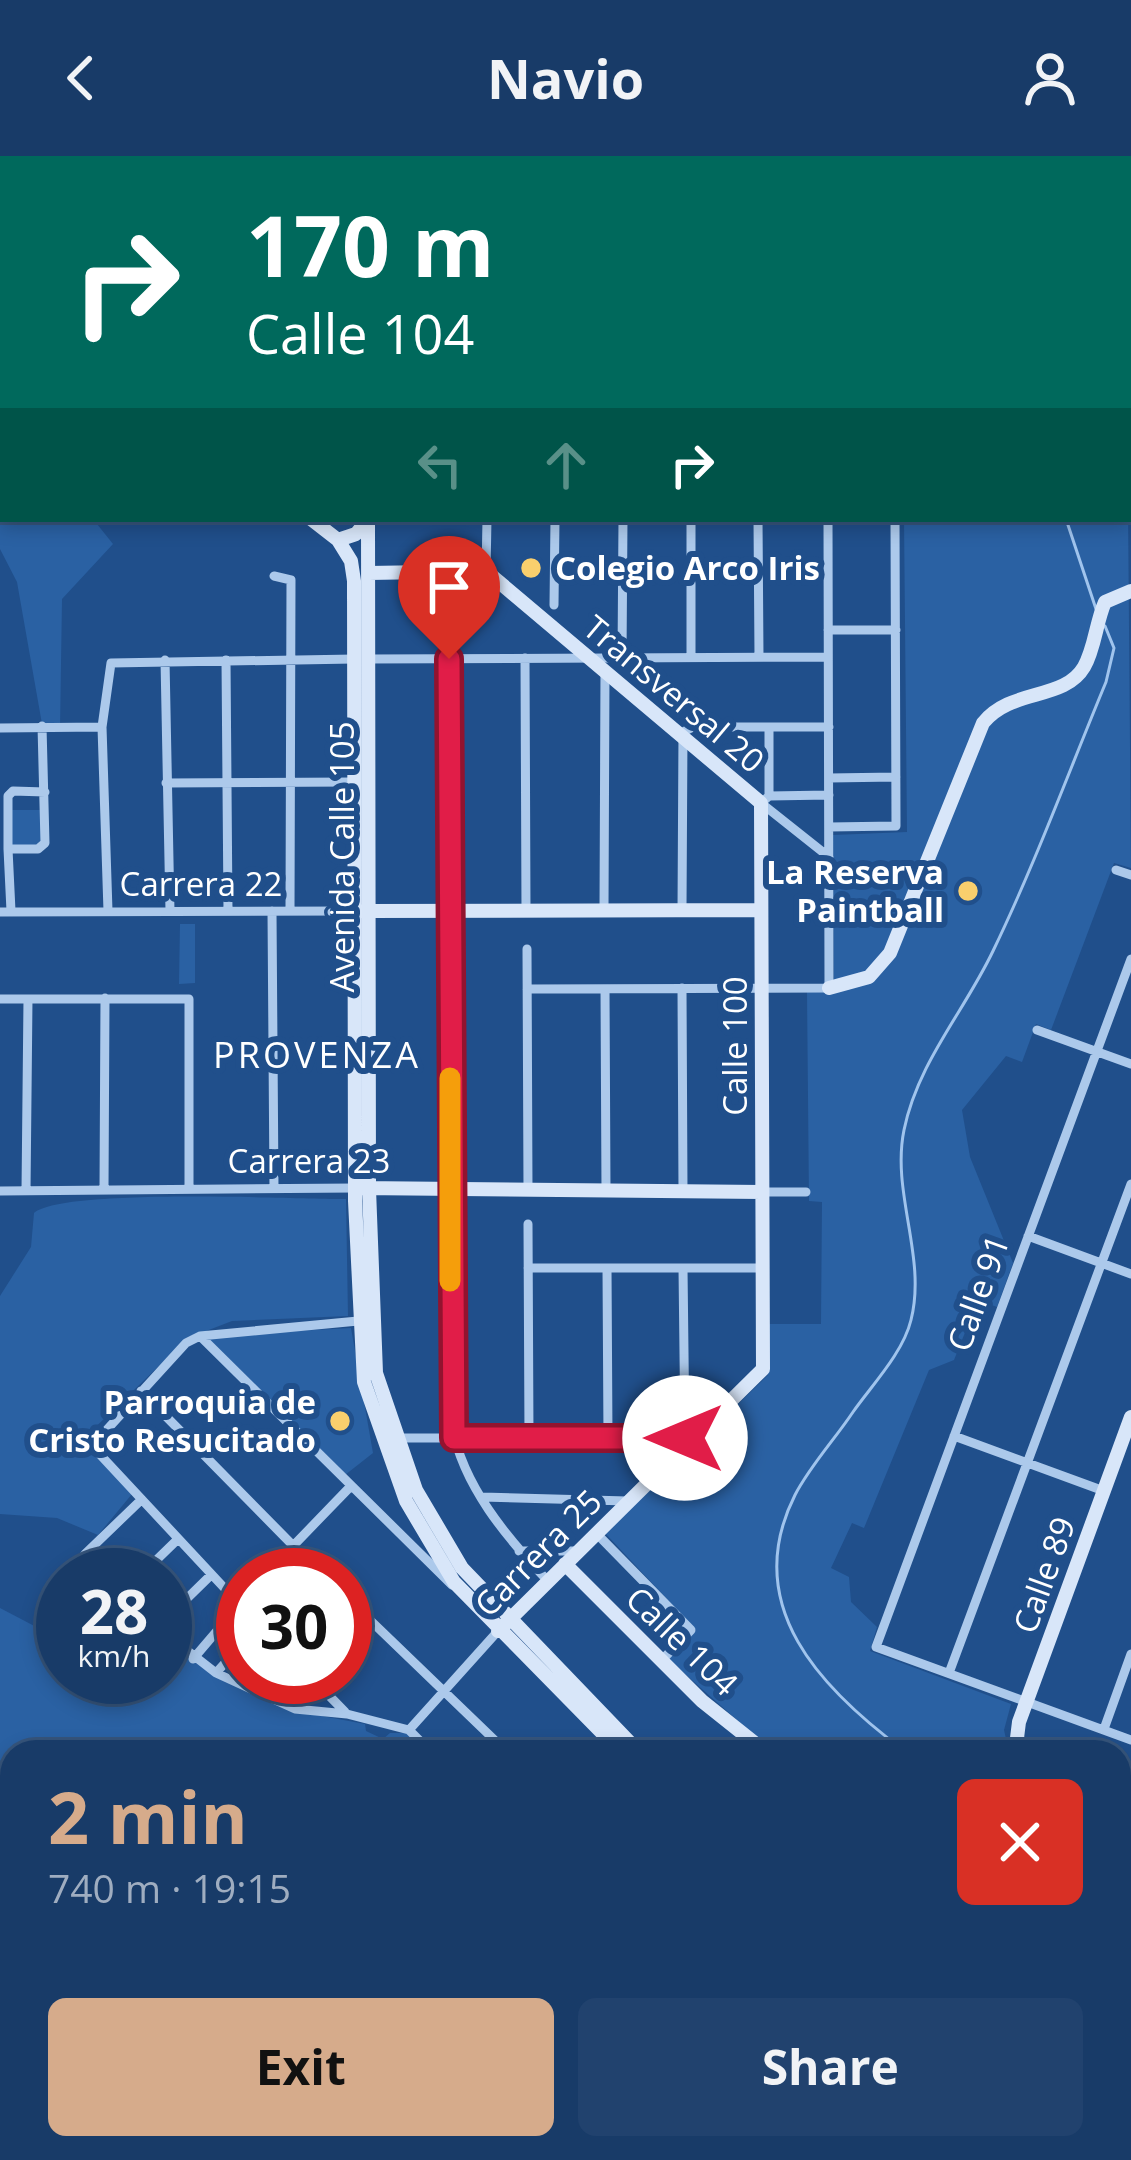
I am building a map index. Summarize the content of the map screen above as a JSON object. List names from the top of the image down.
{
  "streets": {
    "street": [
      "Transversal 20",
      "Avenida Calle 105",
      "Carrera 22",
      "Calle 100",
      "Carrera 23",
      "Calle 91",
      "Carrera 25",
      "Calle 89",
      "Calle 104"
    ]
  },
  "crossings": [
    ["Transversal 20", "Calle 100"],
    ["Avenida Calle 105", "Carrera 22"],
    ["Avenida Calle 105", "Carrera 23"],
    ["Avenida Calle 105", "Carrera 25"],
    ["Carrera 22", "Calle 100"],
    ["Calle 100", "Carrera 23"],
    ["Calle 100", "Carrera 25"],
    ["Carrera 25", "Calle 104"]
  ],
  "districts": ["PROVENZA"],
  "places": ["Colegio Arco Iris", "La Reserva Paintball", "Parroquia de Cristo Resucitado"],
  "page": {
    "header": "Navio",
    "turn": ["170 m", "Calle 104"],
    "speed": "28 km/h",
    "limit": "30",
    "heading": ["2 min", "740 m · 19:15"],
    "buttons": ["Exit", "Share"]
  }
}
